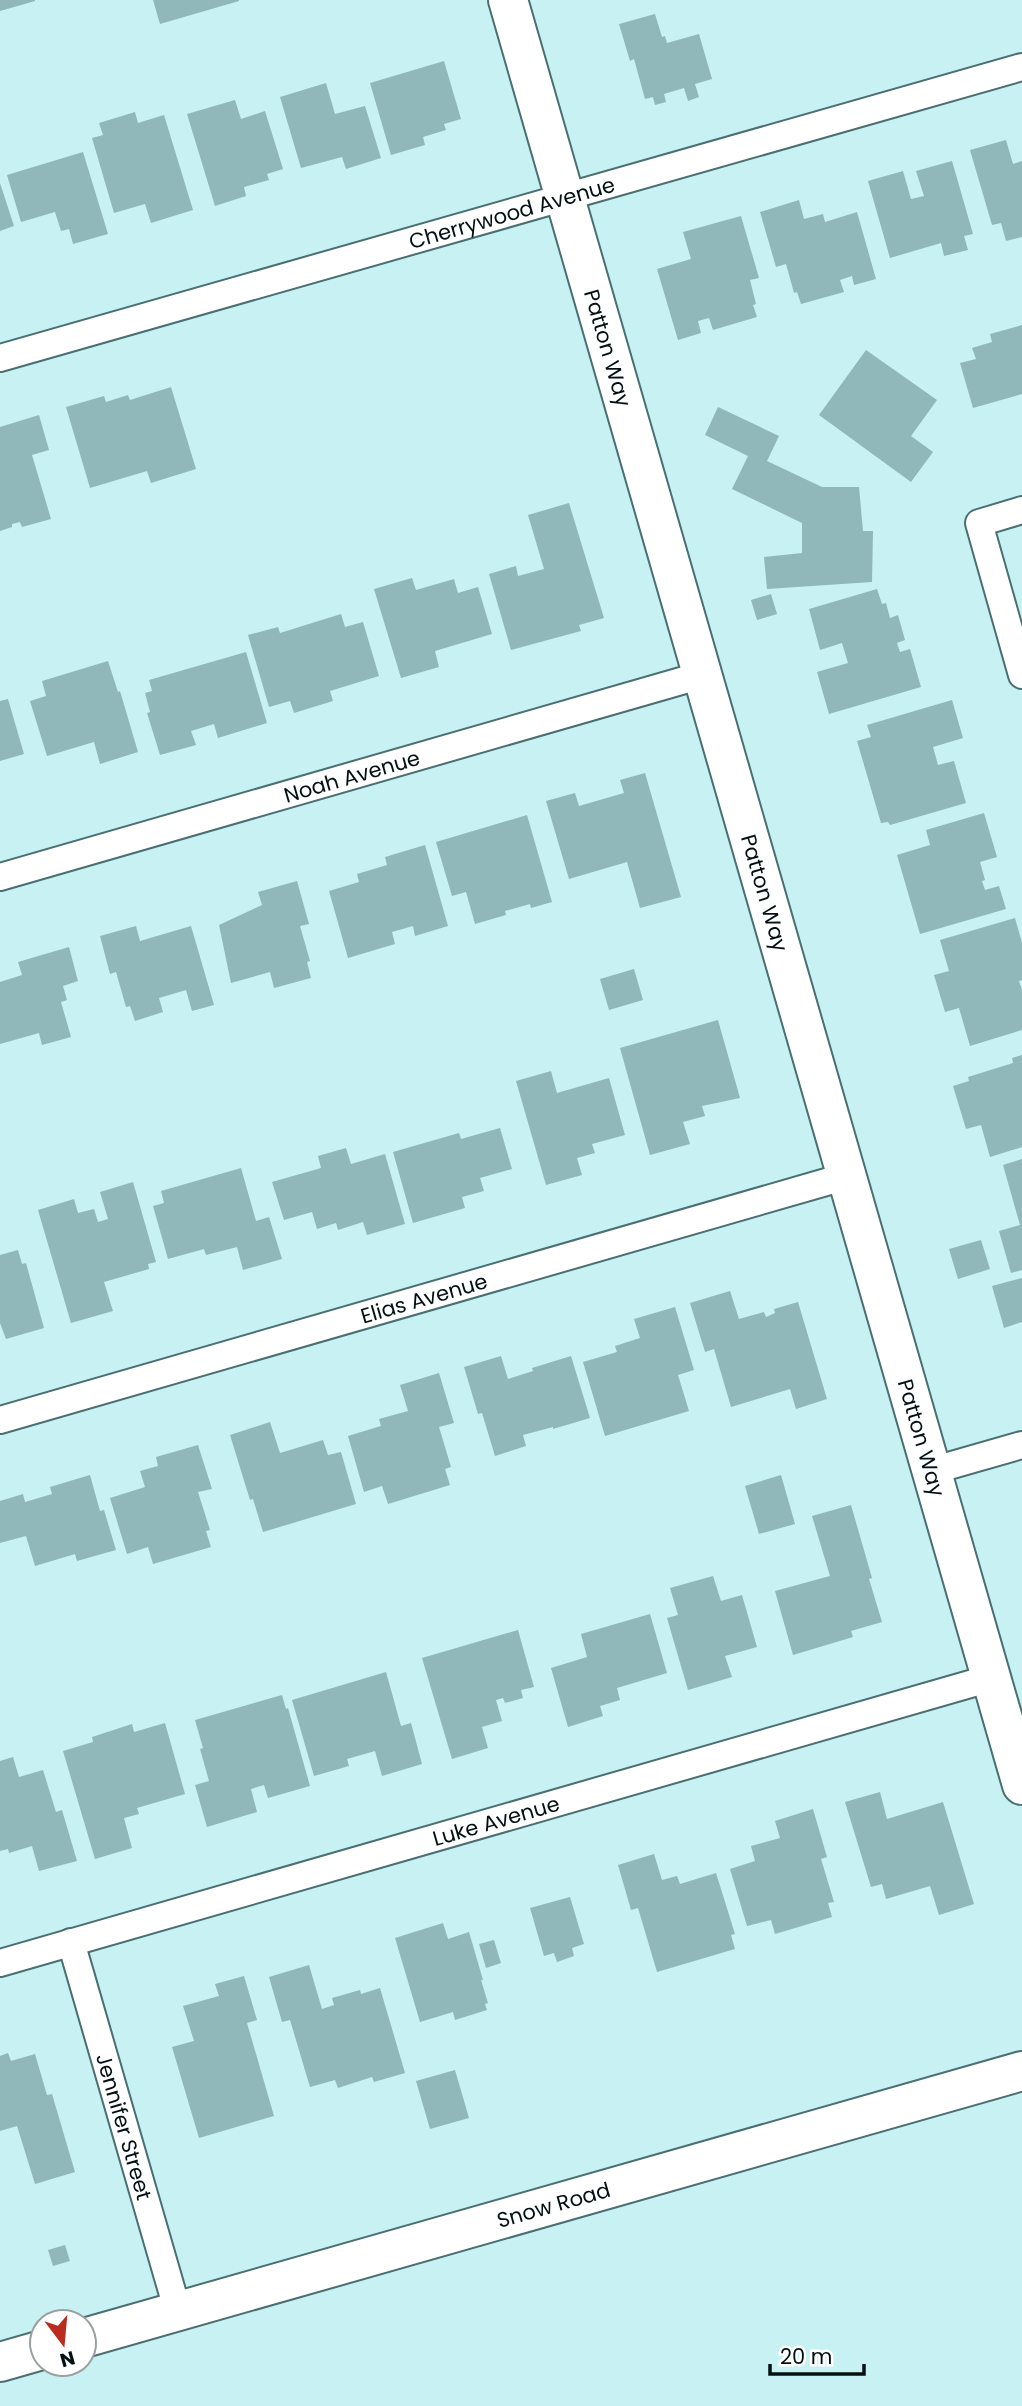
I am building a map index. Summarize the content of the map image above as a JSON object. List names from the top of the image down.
{
  "streets": {
    "street": [
      "Cherrywood Avenue",
      "Patton Way",
      "Noah Avenue",
      "Elias Avenue",
      "Luke Avenue",
      "Jennifer Street",
      "Snow Road"
    ]
  },
  "crossings": [
    ["Cherrywood Avenue", "Patton Way"],
    ["Patton Way", "Noah Avenue"],
    ["Patton Way", "Elias Avenue"],
    ["Patton Way", "Luke Avenue"],
    ["Luke Avenue", "Jennifer Street"],
    ["Jennifer Street", "Snow Road"]
  ],
  "scale_bar": "20 m",
  "north": "bottom"
}
